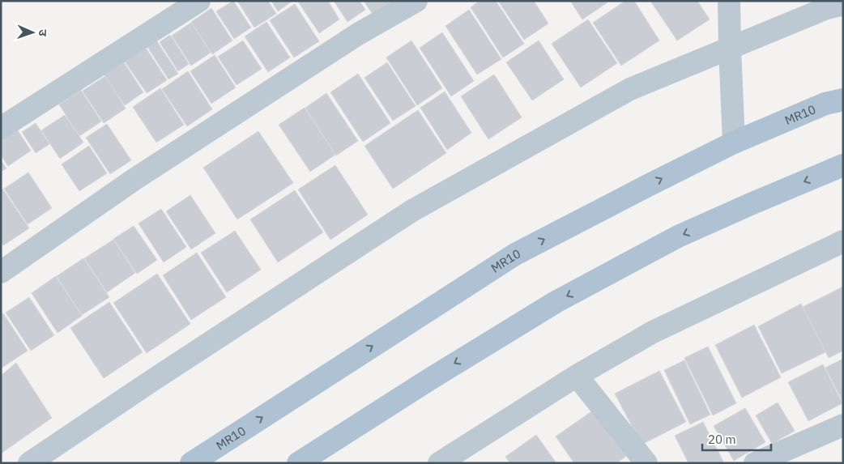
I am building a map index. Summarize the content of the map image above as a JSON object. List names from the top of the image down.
{
  "streets": {
    "main road": ["MR10"]
  },
  "scale_bar": "20 m",
  "north": "right"
}
